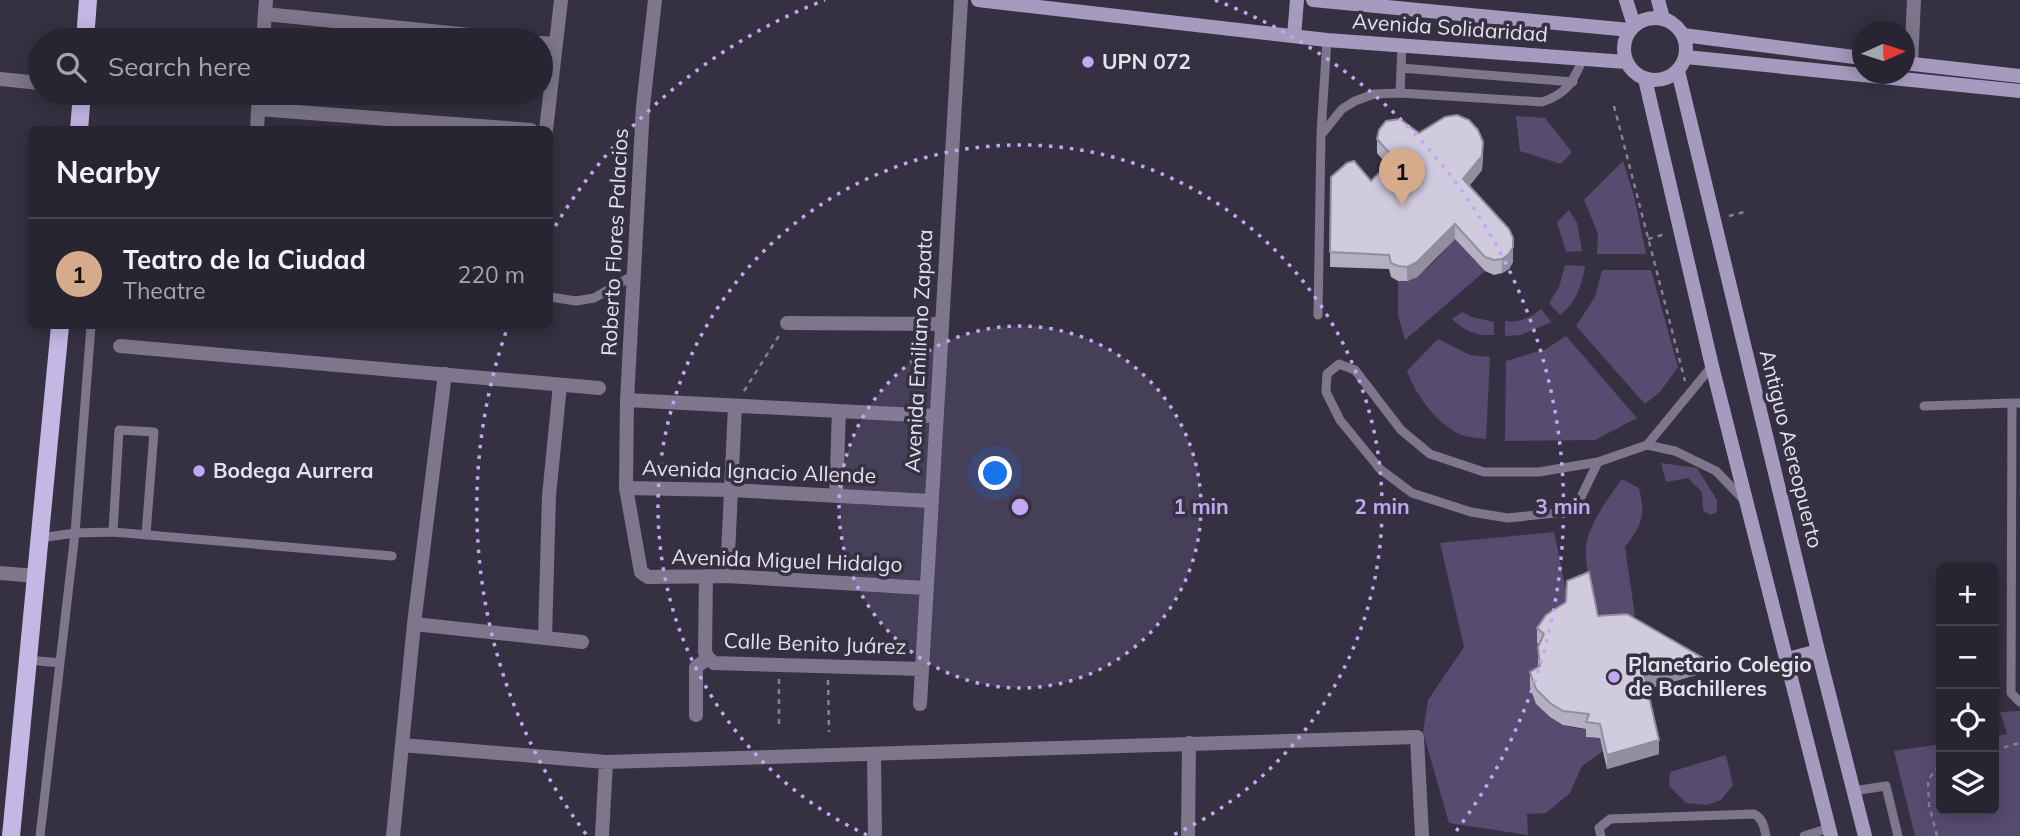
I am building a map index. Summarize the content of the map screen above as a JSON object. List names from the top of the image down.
{
  "streets": {
    "main road": ["Avenida Solidaridad", "Antiguo Aereopuerto"],
    "street": [
      "Roberto Flores Palacios",
      "Avenida Emiliano Zapata",
      "Avenida Ignacio Allende",
      "Avenida Miguel Hidalgo",
      "Calle Benito Juárez"
    ]
  },
  "crossings": [
    ["Avenida Solidaridad", "Antiguo Aereopuerto"],
    ["Roberto Flores Palacios", "Avenida Ignacio Allende"],
    ["Roberto Flores Palacios", "Avenida Miguel Hidalgo"],
    ["Avenida Emiliano Zapata", "Avenida Ignacio Allende"],
    ["Avenida Emiliano Zapata", "Avenida Miguel Hidalgo"],
    ["Avenida Emiliano Zapata", "Calle Benito Juárez"],
    ["Avenida Ignacio Allende", "Avenida Miguel Hidalgo"]
  ],
  "places": ["UPN 072", "Bodega Aurrera", "Planetario Colegio de Bachilleres"],
  "north": "right",
  "page": {
    "search": "Search here",
    "heading": "Nearby",
    "pins": "1",
    "list": [
      {
        "mark": "1",
        "name": "Teatro de la Ciudad",
        "note": "Theatre",
        "value": "220 m"
      }
    ],
    "map_buttons": ["+", "−"]
  },
  "rings": ["1 min", "2 min", "3 min"]
}
